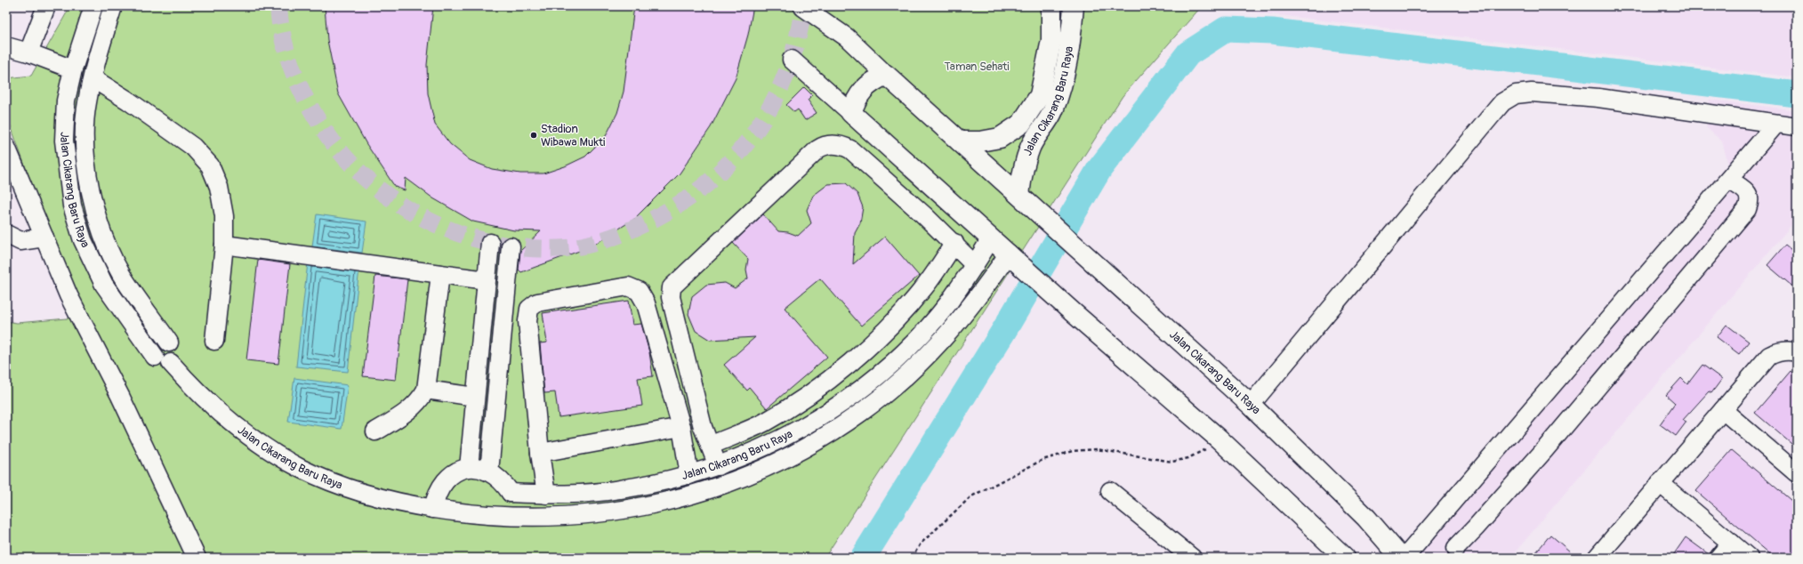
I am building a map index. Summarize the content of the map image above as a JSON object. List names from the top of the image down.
{
  "streets": {
    "main road": ["Jalan Cikarang Baru Raya"]
  },
  "parks": ["Taman Sehati"],
  "places": ["Stadion Wibawa Mukti"]
}
